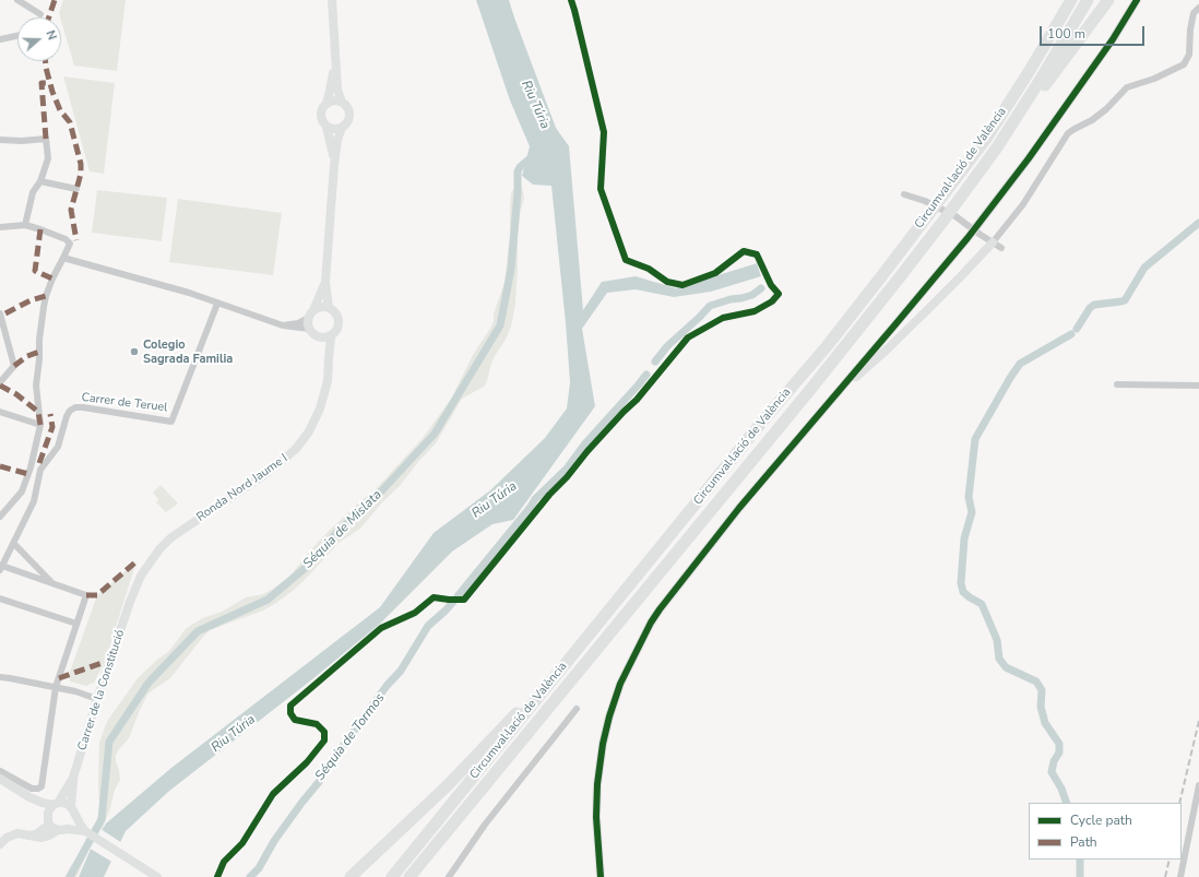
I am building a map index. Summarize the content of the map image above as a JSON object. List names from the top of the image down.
{
  "streets": {
    "highway": ["Circumval·lació de València"],
    "main road": ["Ronda Nord Jaume I", "Carrer de la Constitució"],
    "street": ["Carrer de Teruel"]
  },
  "crossings": [
    ["Ronda Nord Jaume I", "Carrer de la Constitució"]
  ],
  "water": ["Riu Túria", "Séquia de Mislata", "Séquia de Tormos"],
  "places": ["Colegio Sagrada Familia"],
  "legend": ["Cycle path", "Path"],
  "scale_bar": "100 m",
  "north": "right"
}
